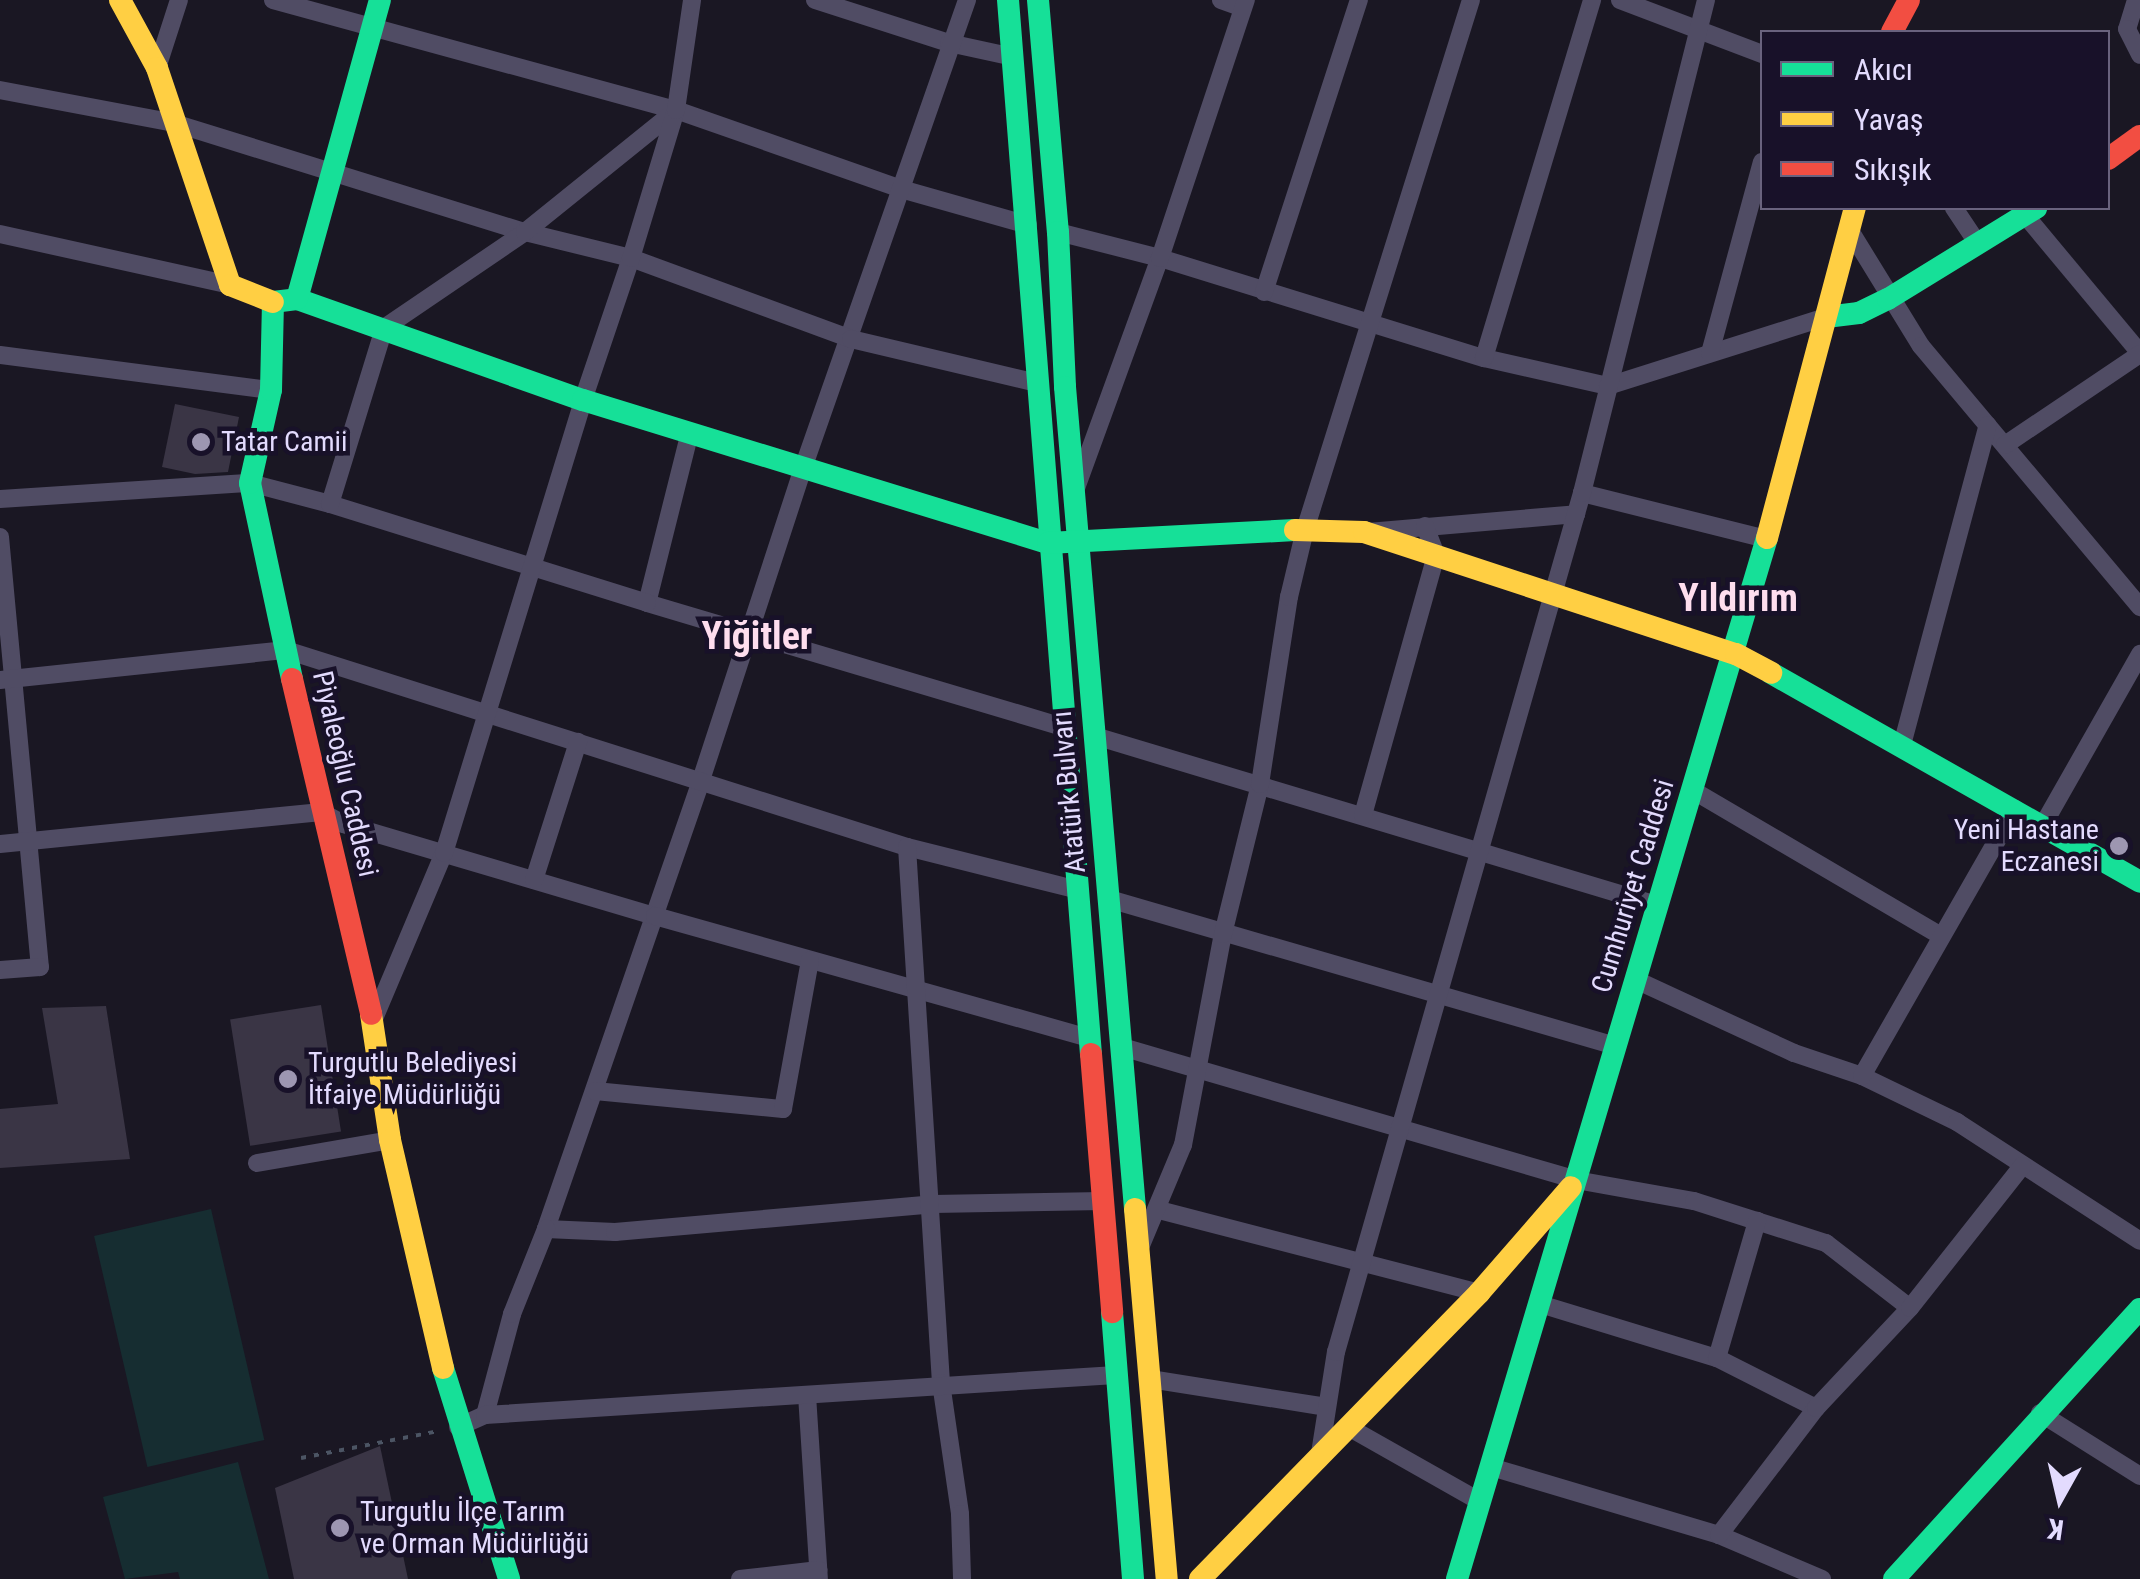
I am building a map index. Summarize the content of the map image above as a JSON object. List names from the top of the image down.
{
  "streets": {
    "street": ["Piyaleoğlu Caddesi", "Atatürk Bulvarı", "Cumhuriyet Caddesi"]
  },
  "districts": ["Yıldırım", "Yiğitler"],
  "places": [
    "Tatar Camii",
    "Yeni Hastane Eczanesi",
    "Turgutlu Belediyesi İtfaiye Müdürlüğü",
    "Turgutlu İlçe Tarım ve Orman Müdürlüğü"
  ],
  "legend": ["Akıcı", "Yavaş", "Sıkışık"],
  "north": "bottom"
}
